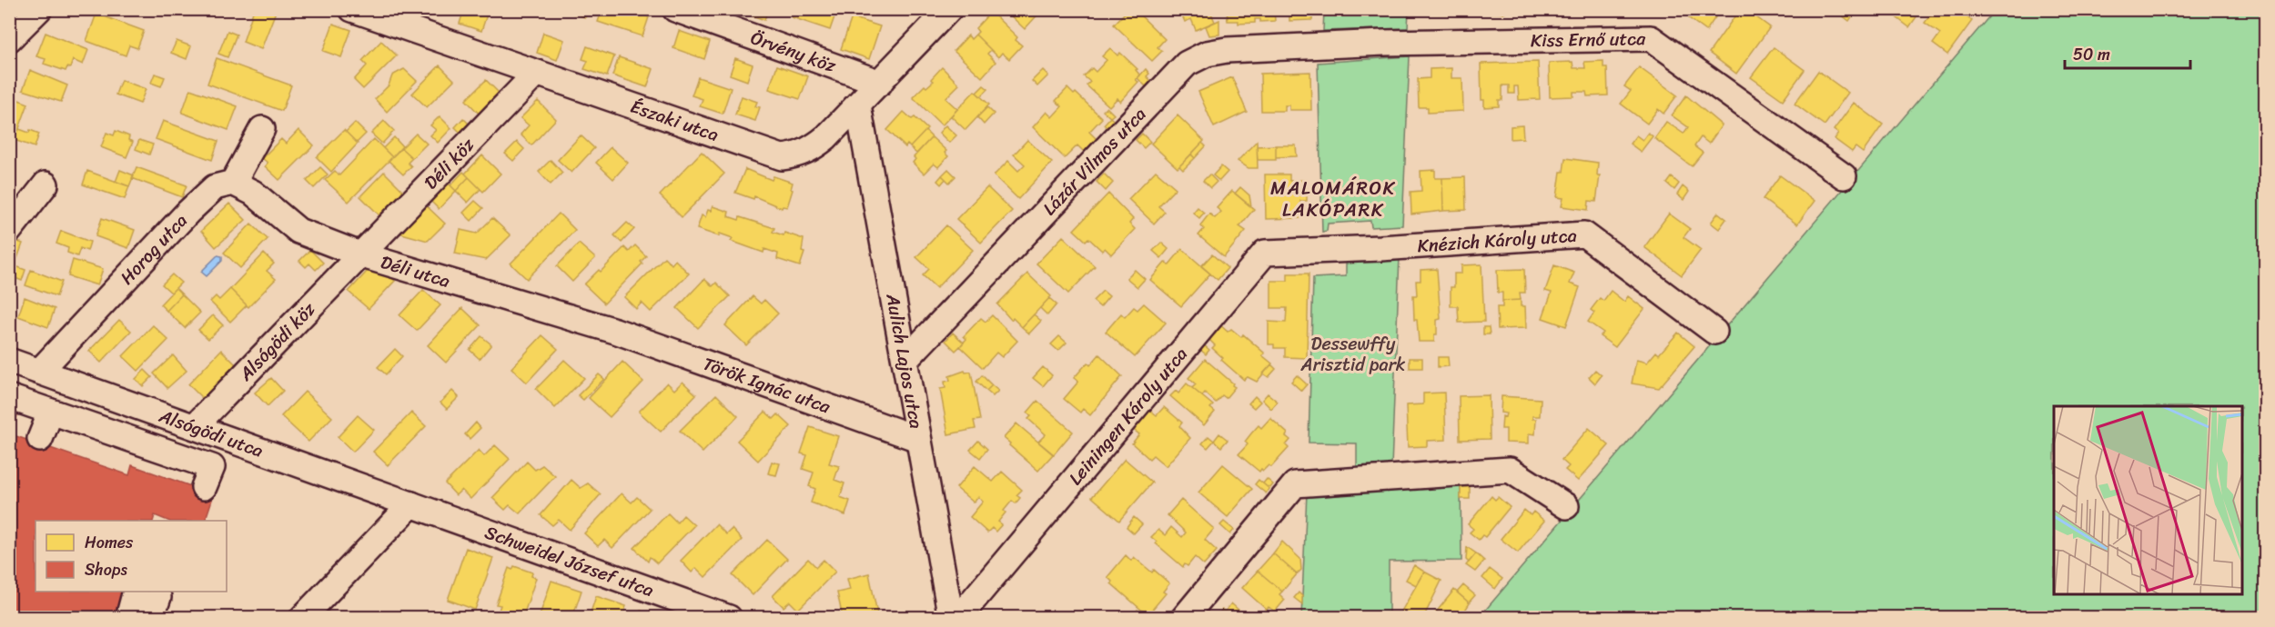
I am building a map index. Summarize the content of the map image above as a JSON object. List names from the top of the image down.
{
  "streets": {
    "street": [
      "Kiss Ernő utca",
      "Örvény köz",
      "Északi utca",
      "Lázár Vilmos utca",
      "Déli köz",
      "Knézich Károly utca",
      "Horog utca",
      "Déli utca",
      "Alsógödi köz",
      "Aulich Lajos utca",
      "Török Ignác utca",
      "Leiningen Károly utca",
      "Alsógödi utca",
      "Schweidel József utca"
    ]
  },
  "crossings": [
    ["Kiss Ernő utca", "Lázár Vilmos utca"],
    ["Örvény köz", "Északi utca"],
    ["Északi utca", "Déli köz"],
    ["Északi utca", "Aulich Lajos utca"],
    ["Lázár Vilmos utca", "Aulich Lajos utca"],
    ["Déli köz", "Déli utca"],
    ["Déli köz", "Alsógödi köz"],
    ["Knézich Károly utca", "Leiningen Károly utca"],
    ["Horog utca", "Déli utca"],
    ["Horog utca", "Alsógödi utca"],
    ["Déli utca", "Alsógödi köz"],
    ["Déli utca", "Török Ignác utca"],
    ["Alsógödi köz", "Alsógödi utca"],
    ["Aulich Lajos utca", "Török Ignác utca"],
    ["Alsógödi utca", "Schweidel József utca"]
  ],
  "districts": ["MALOMÁROK LAKÓPARK"],
  "parks": ["Dessewffy Arisztid park"],
  "legend": ["Homes", "Shops"],
  "scale_bar": "50 m"
}
